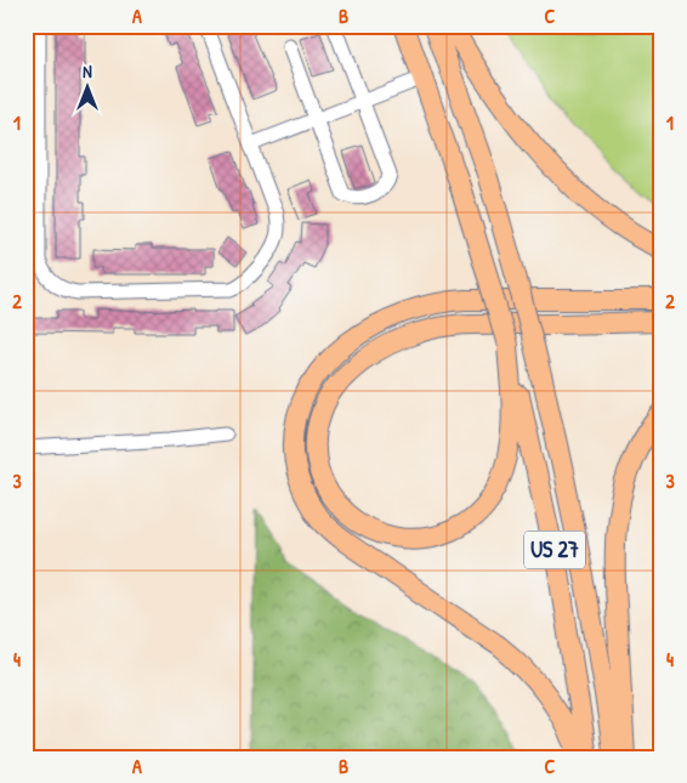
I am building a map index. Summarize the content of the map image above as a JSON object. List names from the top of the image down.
{
  "streets": {
    "highway": ["US 27"]
  },
  "north": "top",
  "grid": {
    "columns": ["A", "B", "C"],
    "rows": [
      "1",
      "2",
      "3",
      "4"
    ]
  }
}
